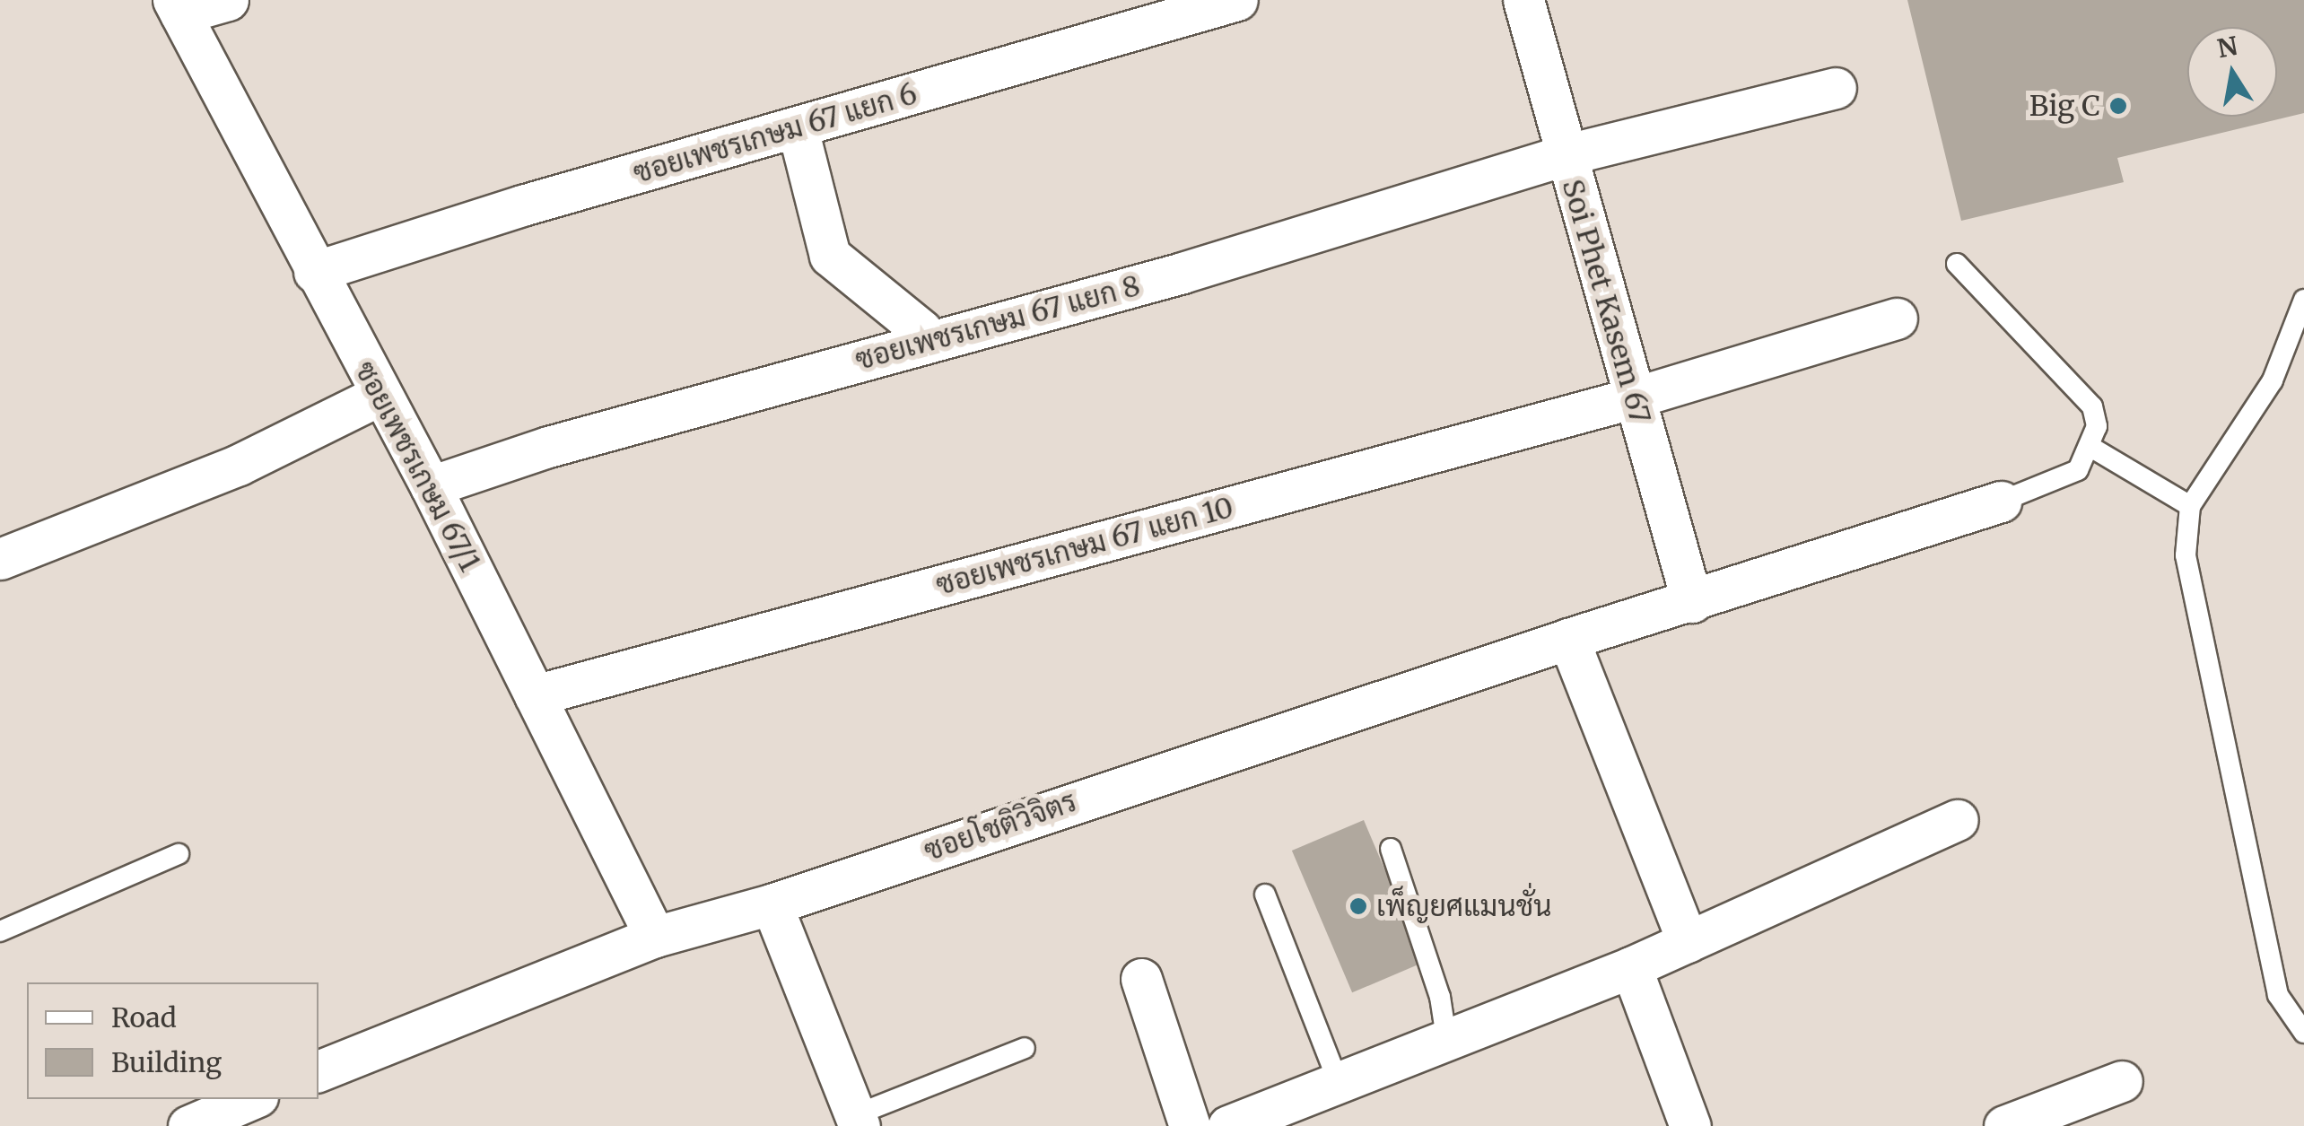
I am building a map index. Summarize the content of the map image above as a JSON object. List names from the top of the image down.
{
  "streets": {
    "street": [
      "ซอยเพชรเกษม 67 แยก 6",
      "Soi Phet Kasem 67",
      "ซอยเพชรเกษม 67 แยก 8",
      "ซอยเพชรเกษม 67/1",
      "ซอยเพชรเกษม 67 แยก 10",
      "ซอยโชติวิจิตร"
    ]
  },
  "crossings": [
    ["ซอยเพชรเกษม 67 แยก 6", "ซอยเพชรเกษม 67/1"],
    ["Soi Phet Kasem 67", "ซอยเพชรเกษม 67 แยก 8"],
    ["Soi Phet Kasem 67", "ซอยเพชรเกษม 67 แยก 10"],
    ["Soi Phet Kasem 67", "ซอยโชติวิจิตร"],
    ["ซอยเพชรเกษม 67 แยก 8", "ซอยเพชรเกษม 67/1"],
    ["ซอยเพชรเกษม 67/1", "ซอยเพชรเกษม 67 แยก 10"],
    ["ซอยเพชรเกษม 67/1", "ซอยโชติวิจิตร"]
  ],
  "places": ["Big C", "เพ็ญยศแมนชั่น"],
  "legend": ["Road", "Building"],
  "north": "top"
}
